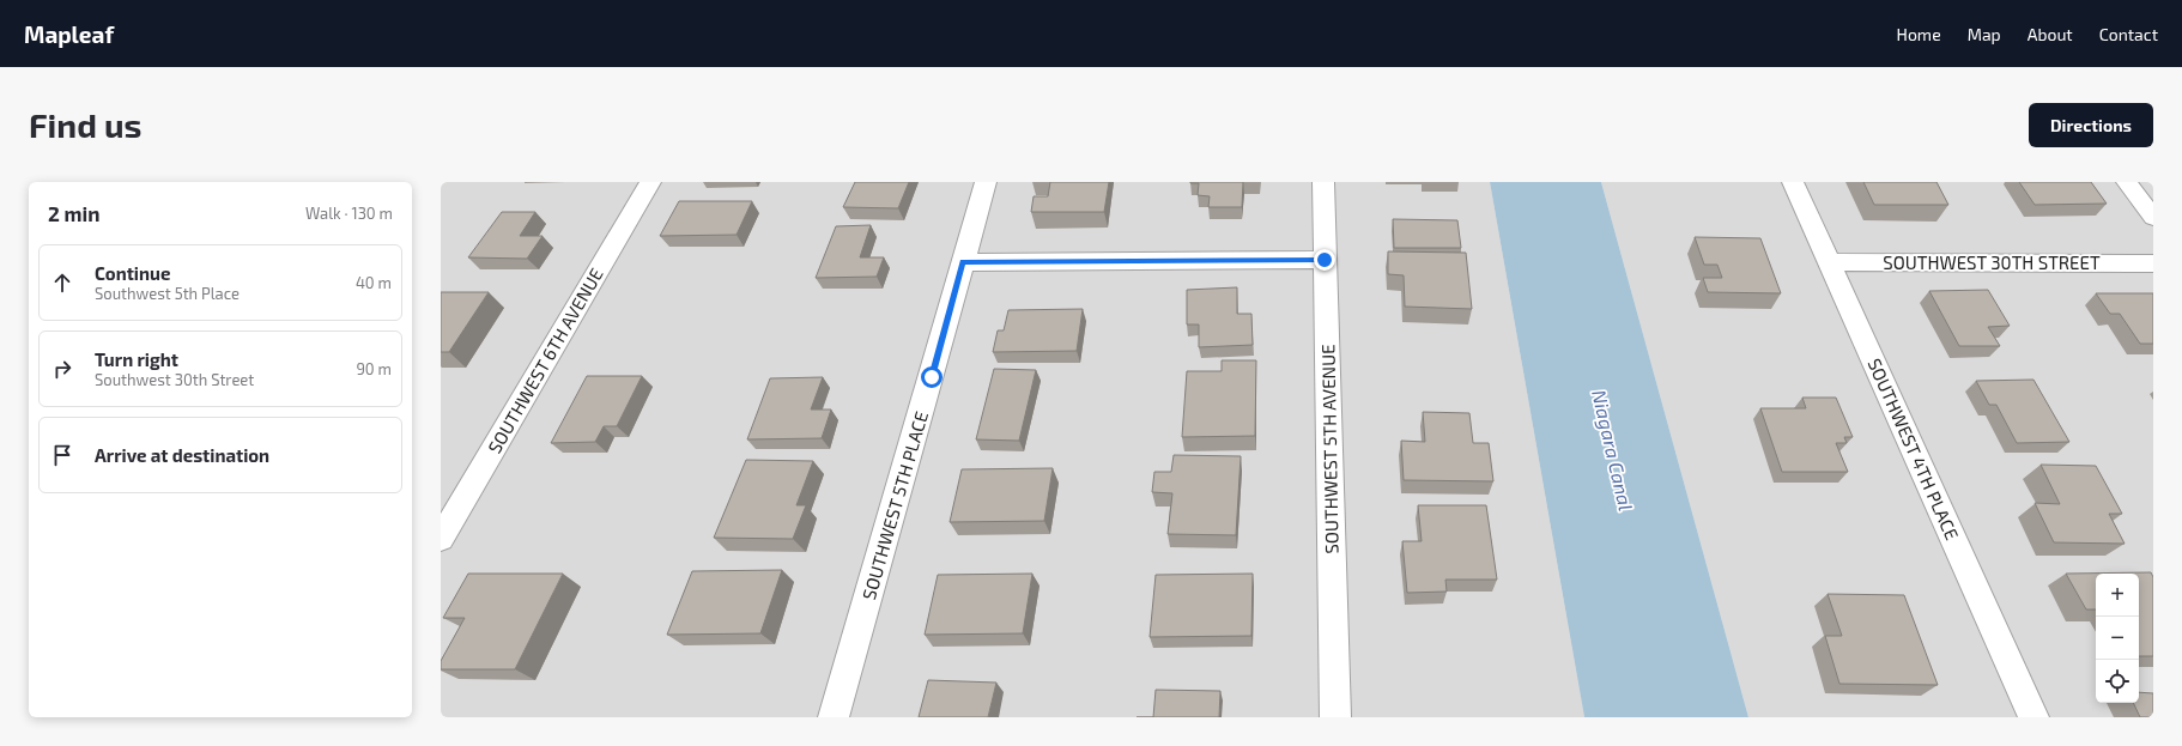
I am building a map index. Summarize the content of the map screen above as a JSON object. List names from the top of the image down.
{
  "streets": {
    "street": [
      "SOUTHWEST 30TH STREET",
      "SOUTHWEST 6TH AVENUE",
      "SOUTHWEST 5TH AVENUE",
      "SOUTHWEST 4TH PLACE",
      "SOUTHWEST 5TH PLACE"
    ]
  },
  "crossings": [
    ["SOUTHWEST 30TH STREET", "SOUTHWEST 4TH PLACE"]
  ],
  "water": ["Niagara Canal"],
  "page": {
    "header": "Mapleaf",
    "nav": [
      "Home",
      "Map",
      "About",
      "Contact"
    ],
    "buttons": "Directions",
    "title": "Find us",
    "heading": ["2 min", "Walk · 130 m"],
    "list": [
      ["Continue", "Southwest 5th Place", "40 m"],
      ["Turn right", "Southwest 30th Street", "90 m"],
      "Arrive at destination"
    ],
    "map_buttons": ["+", "−"]
  }
}
